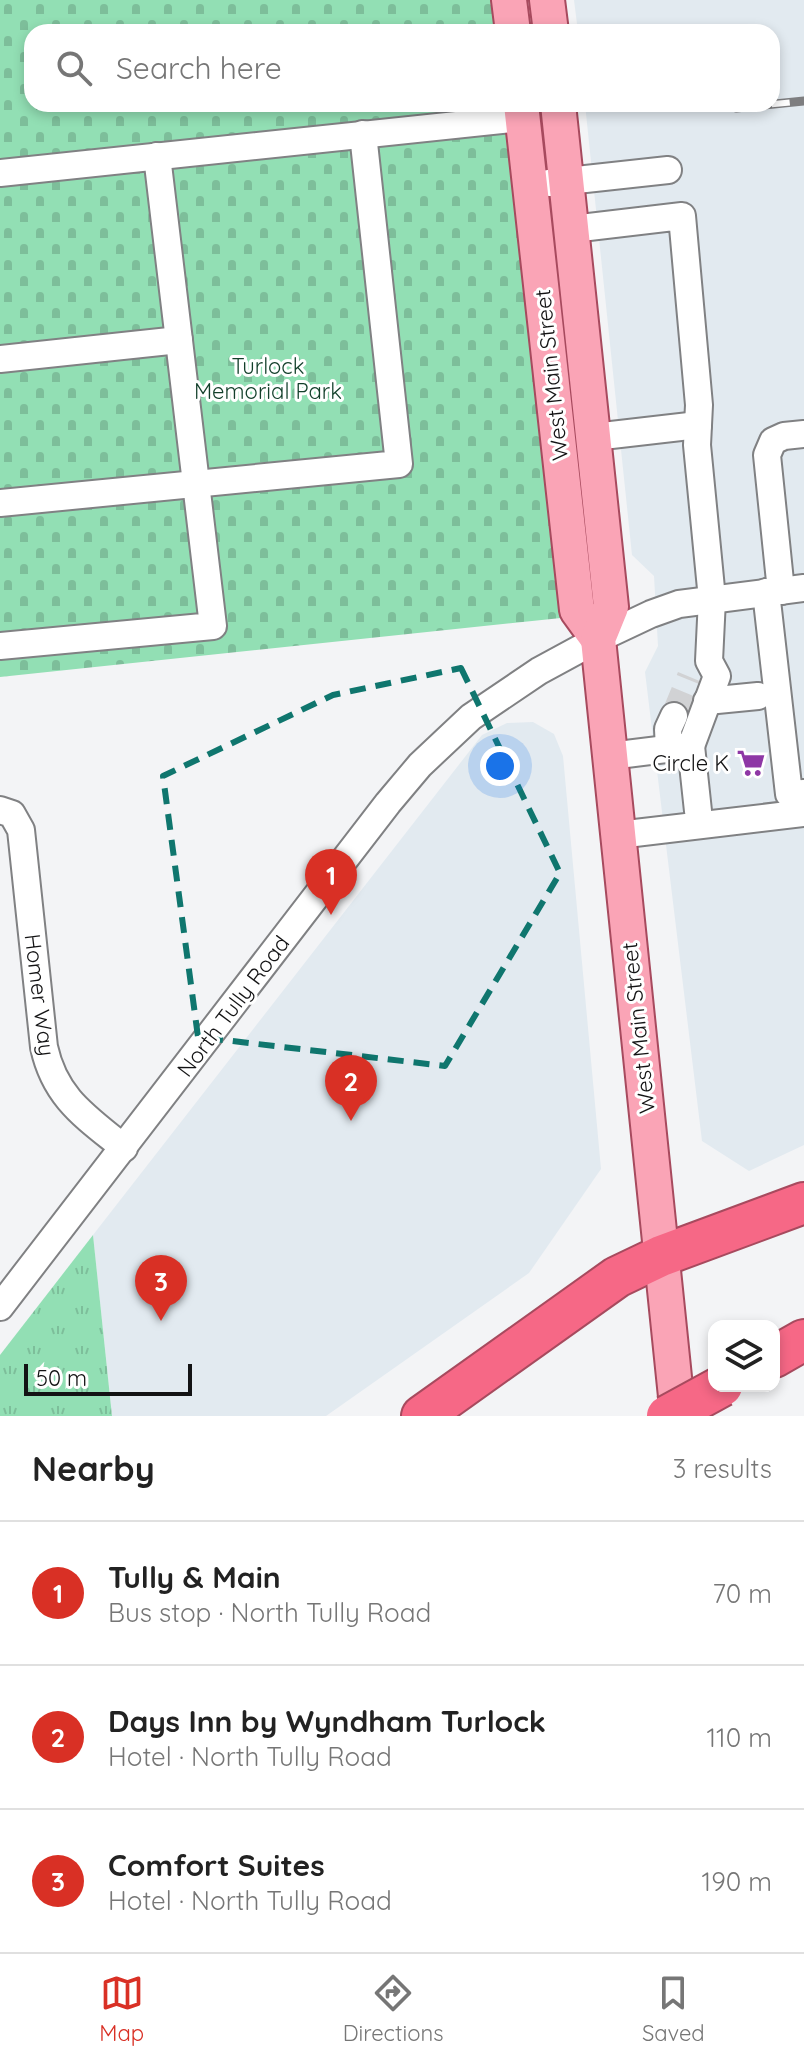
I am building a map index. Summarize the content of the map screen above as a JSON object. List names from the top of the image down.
{
  "streets": {
    "main road": ["West Main Street"],
    "street": ["Homer Way", "North Tully Road"]
  },
  "crossings": [
    ["West Main Street", "North Tully Road"],
    ["Homer Way", "North Tully Road"]
  ],
  "parks": ["Turlock Memorial Park"],
  "places": {
    "supermarket": ["Circle K"]
  },
  "scale_bar": "50 m",
  "page": {
    "search": "Search here",
    "pins": ["1", "2", "3"],
    "scale": "50 m",
    "heading": ["Nearby", "3 results"],
    "list": [
      {
        "mark": "1",
        "name": "Tully & Main",
        "note": "Bus stop · North Tully Road",
        "value": "70 m"
      },
      {
        "mark": "2",
        "name": "Days Inn by Wyndham Turlock",
        "note": "Hotel · North Tully Road",
        "value": "110 m"
      },
      {
        "mark": "3",
        "name": "Comfort Suites",
        "note": "Hotel · North Tully Road",
        "value": "190 m"
      }
    ],
    "nav": ["Map", "Directions", "Saved"]
  }
}
